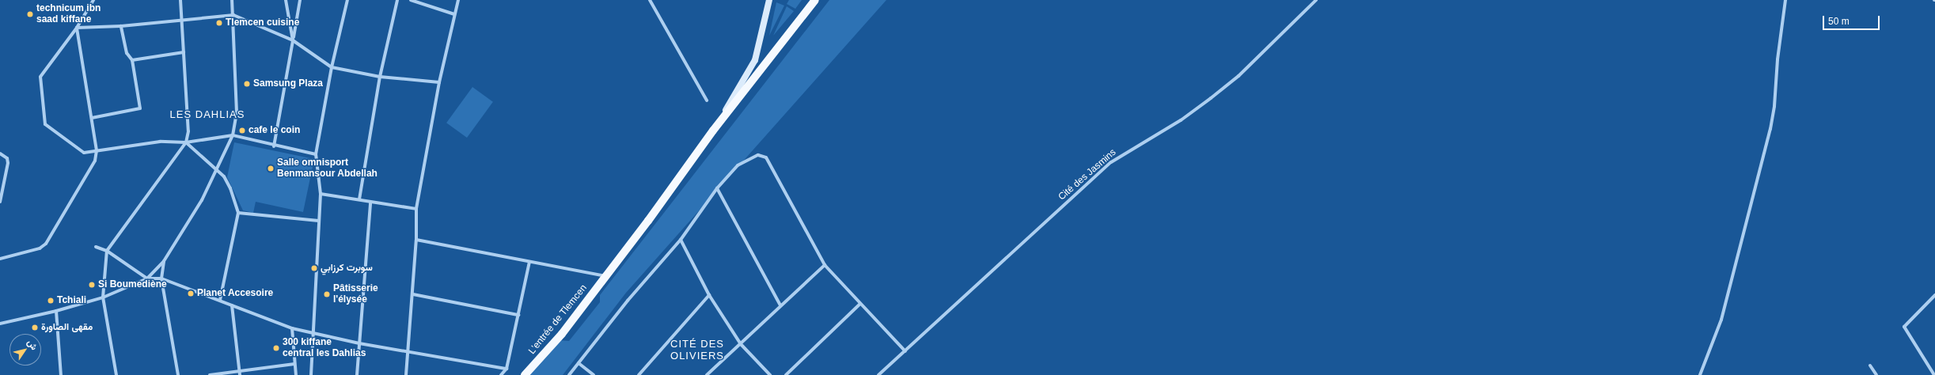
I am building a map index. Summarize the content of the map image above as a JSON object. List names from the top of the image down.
{
  "streets": {
    "main road": ["L'entrée de Tlemcen"],
    "street": ["Cité des Jasmins"]
  },
  "districts": ["LES DAHLIAS", "CITÉ DES OLIVIERS"],
  "places": [
    "technicum ibn saad kiffane",
    "Tlemcen cuisine",
    "Samsung Plaza",
    "cafe le coin",
    "Salle omnisport Benmansour Abdellah",
    "سوبرت كرزابي",
    "Si Boumediène",
    "Planet Accesoire",
    "Pâtisserie l'élysée",
    "Tchiali",
    "مقهى الصاورة",
    "300 kiffane central les Dahlias"
  ],
  "scale_bar": "50 m",
  "north": "top right"
}
